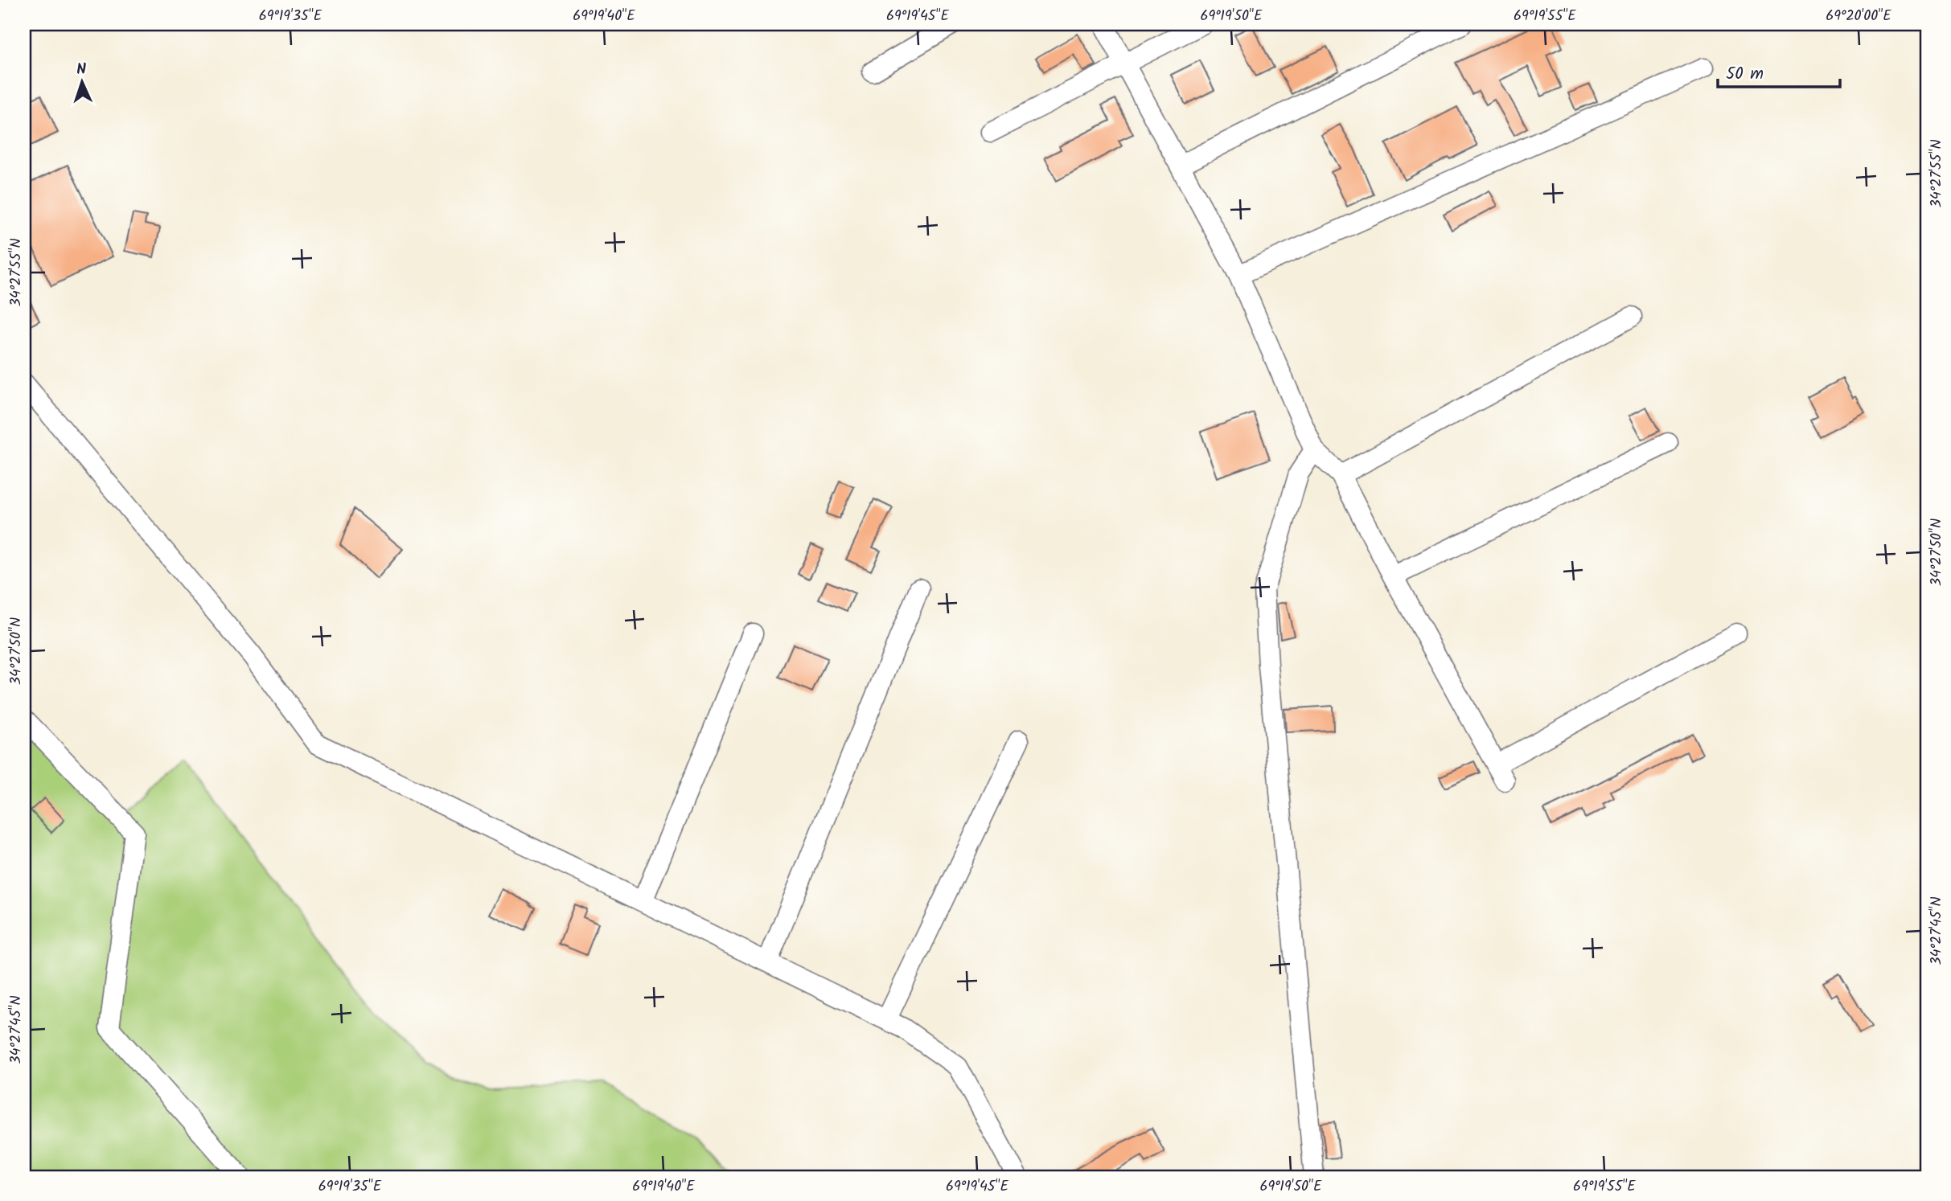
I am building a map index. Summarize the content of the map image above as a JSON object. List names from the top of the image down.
{
  "scale_bar": "50 m",
  "north": "top",
  "coordinates": [
    "69°19'35\"E",
    "69°19'40\"E",
    "69°19'45\"E",
    "69°19'50\"E",
    "69°19'55\"E",
    "69°20'00\"E",
    "34°27'55\"N",
    "34°27'50\"N",
    "34°27'45\"N"
  ]
}
